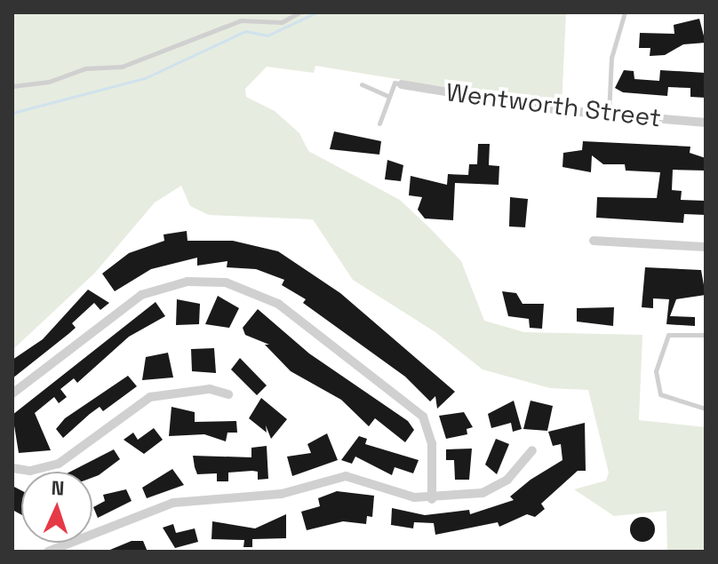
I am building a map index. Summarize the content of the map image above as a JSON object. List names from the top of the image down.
{
  "streets": {
    "street": ["Wentworth Street"]
  },
  "north": "top"
}
